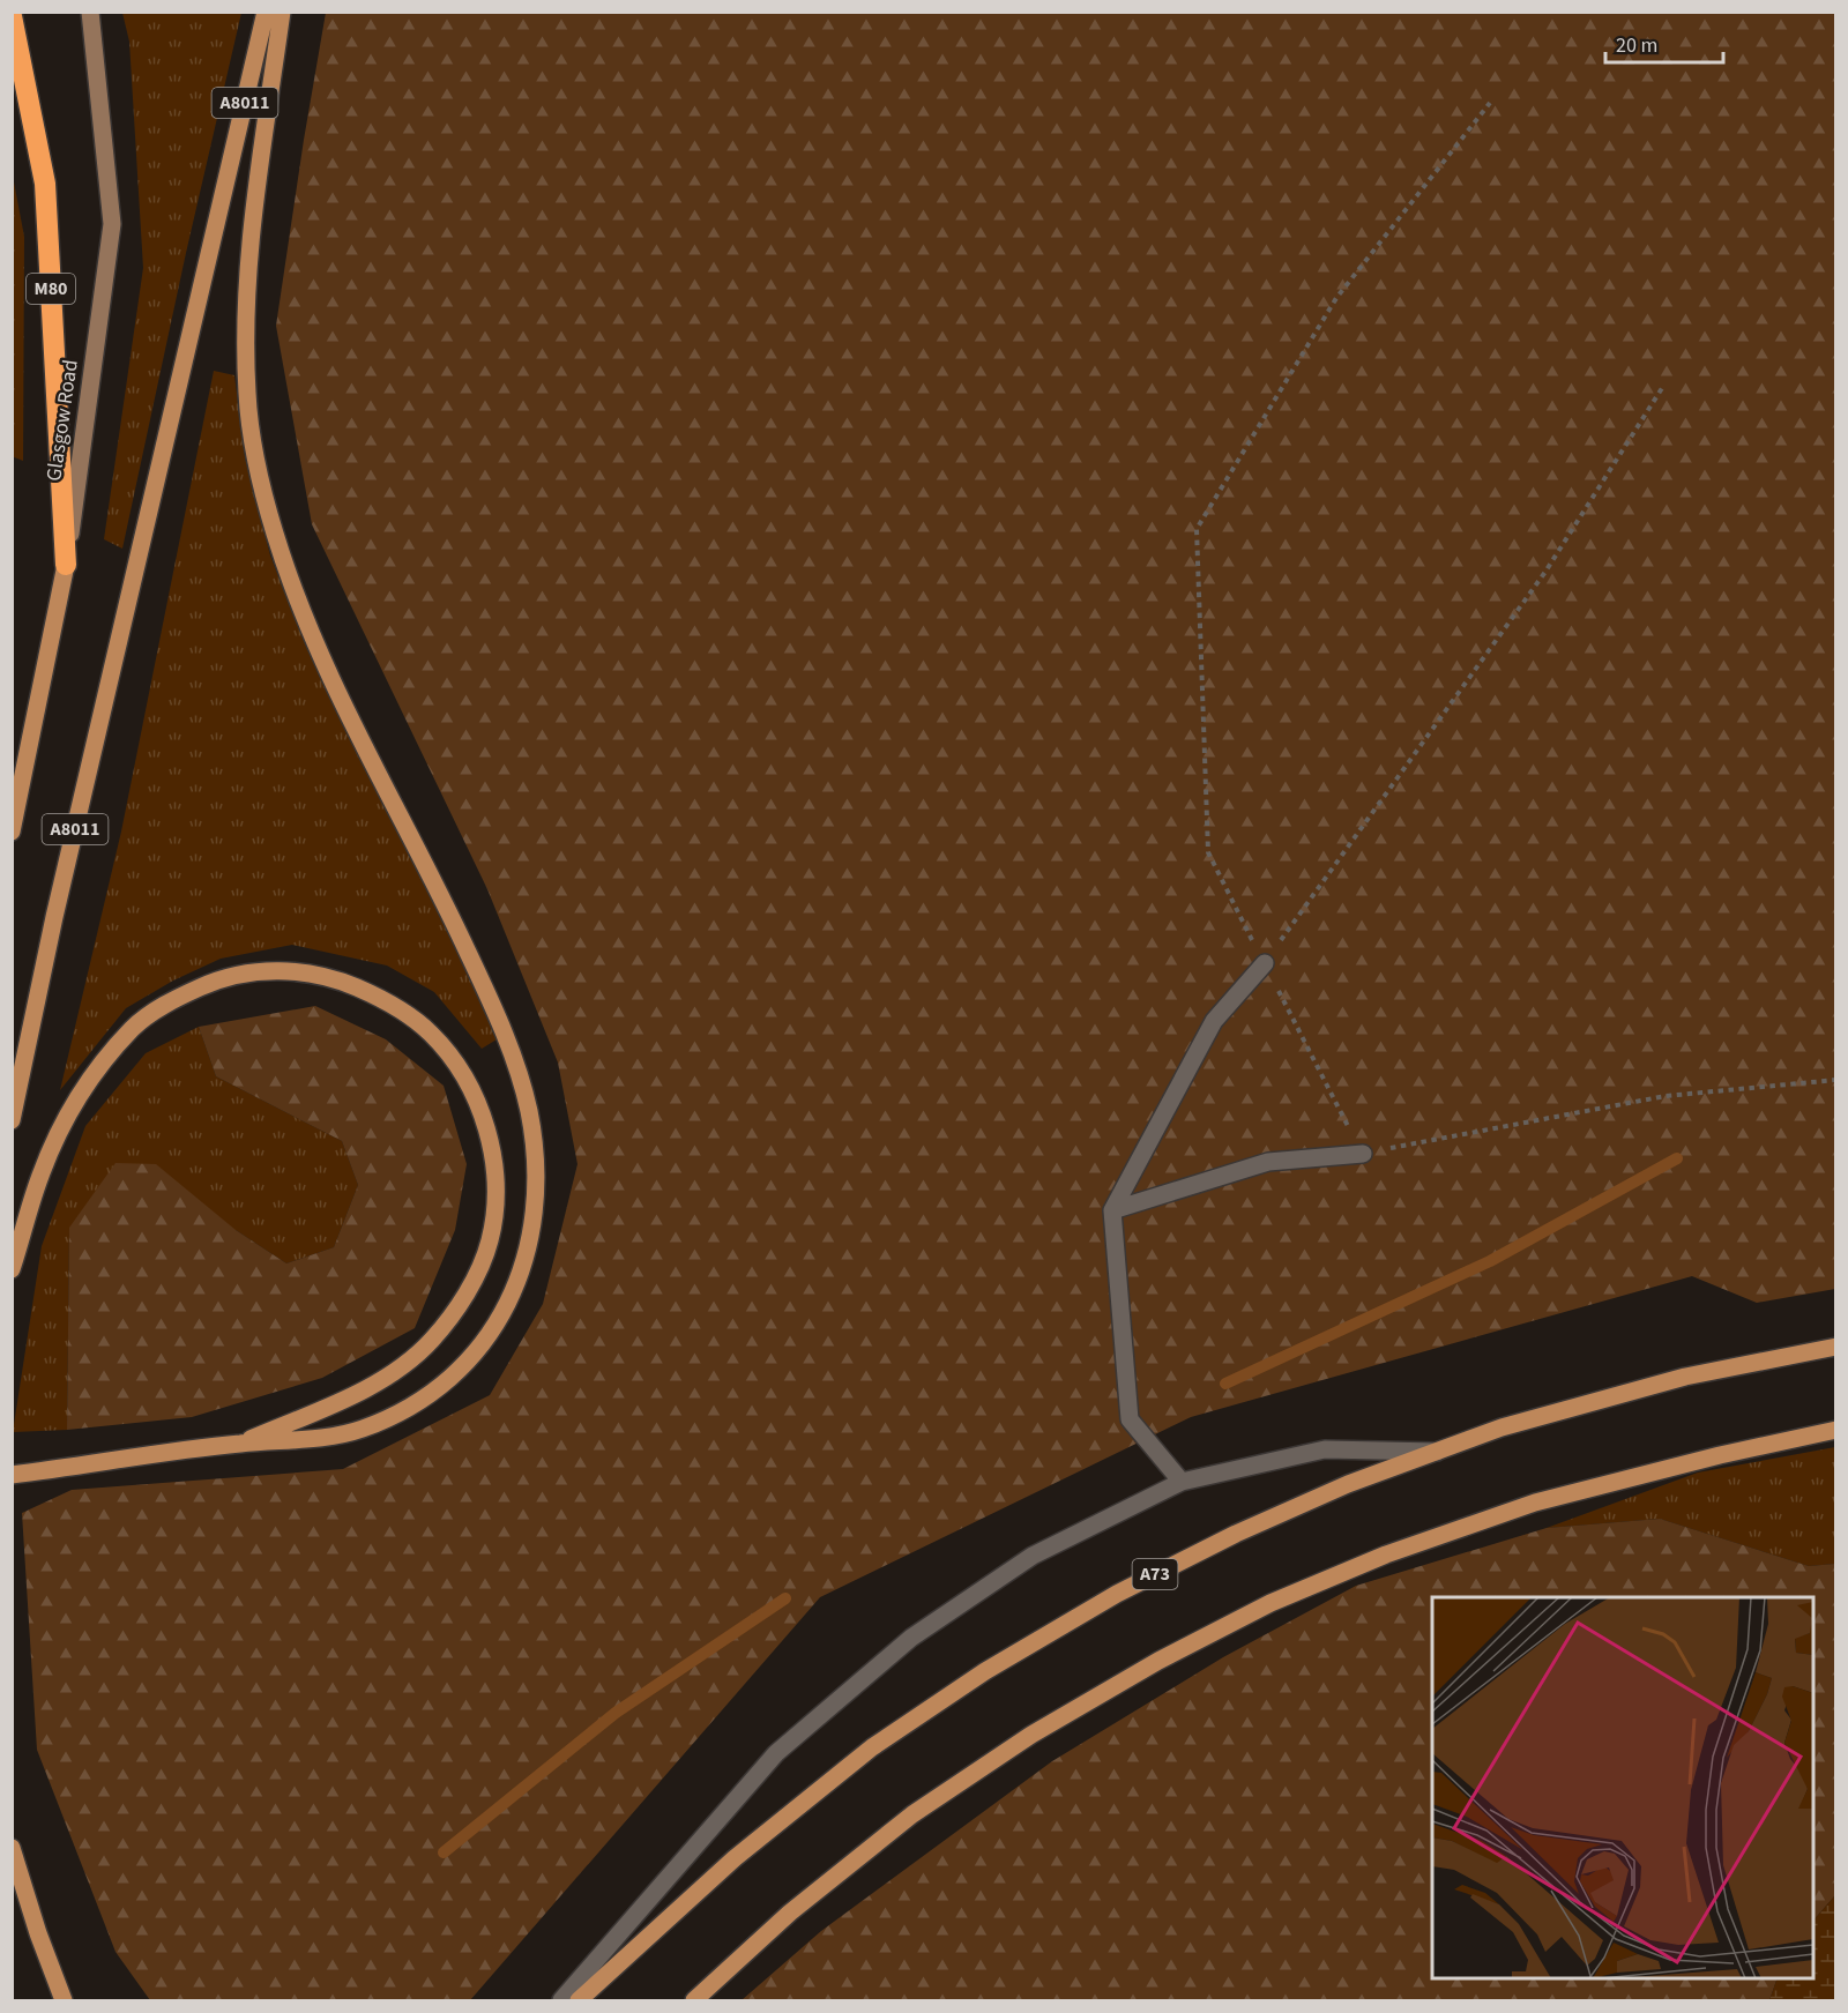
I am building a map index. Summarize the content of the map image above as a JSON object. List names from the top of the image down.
{
  "streets": {
    "highway": ["M80"],
    "main road": ["A8011", "Glasgow Road", "A73"]
  },
  "crossings": [
    ["M80", "Glasgow Road"]
  ],
  "scale_bar": "20 m"
}
